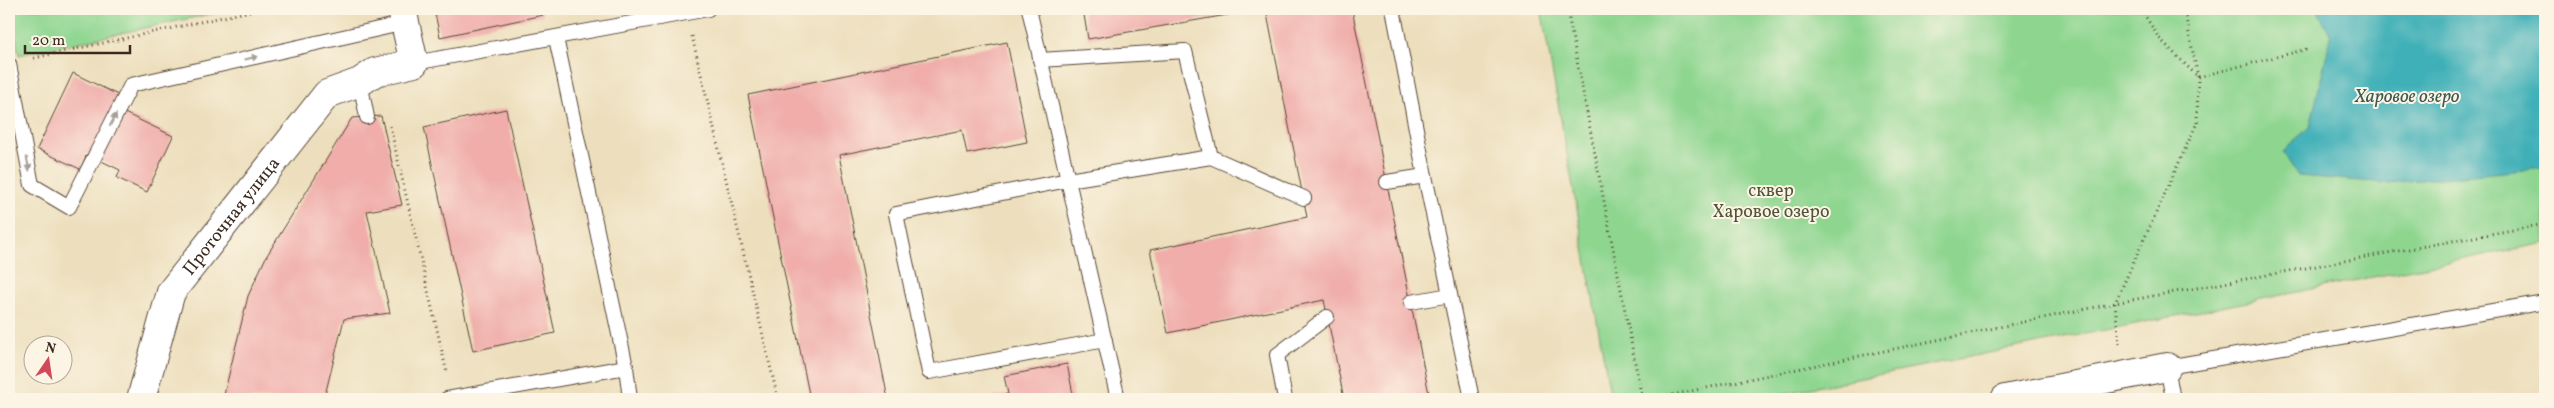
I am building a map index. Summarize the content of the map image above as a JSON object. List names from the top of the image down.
{
  "streets": {
    "street": ["Проточная улица"]
  },
  "water": ["Харовое озеро"],
  "parks": ["сквер Харовое озеро"],
  "scale_bar": "20 m",
  "north": "top"
}
